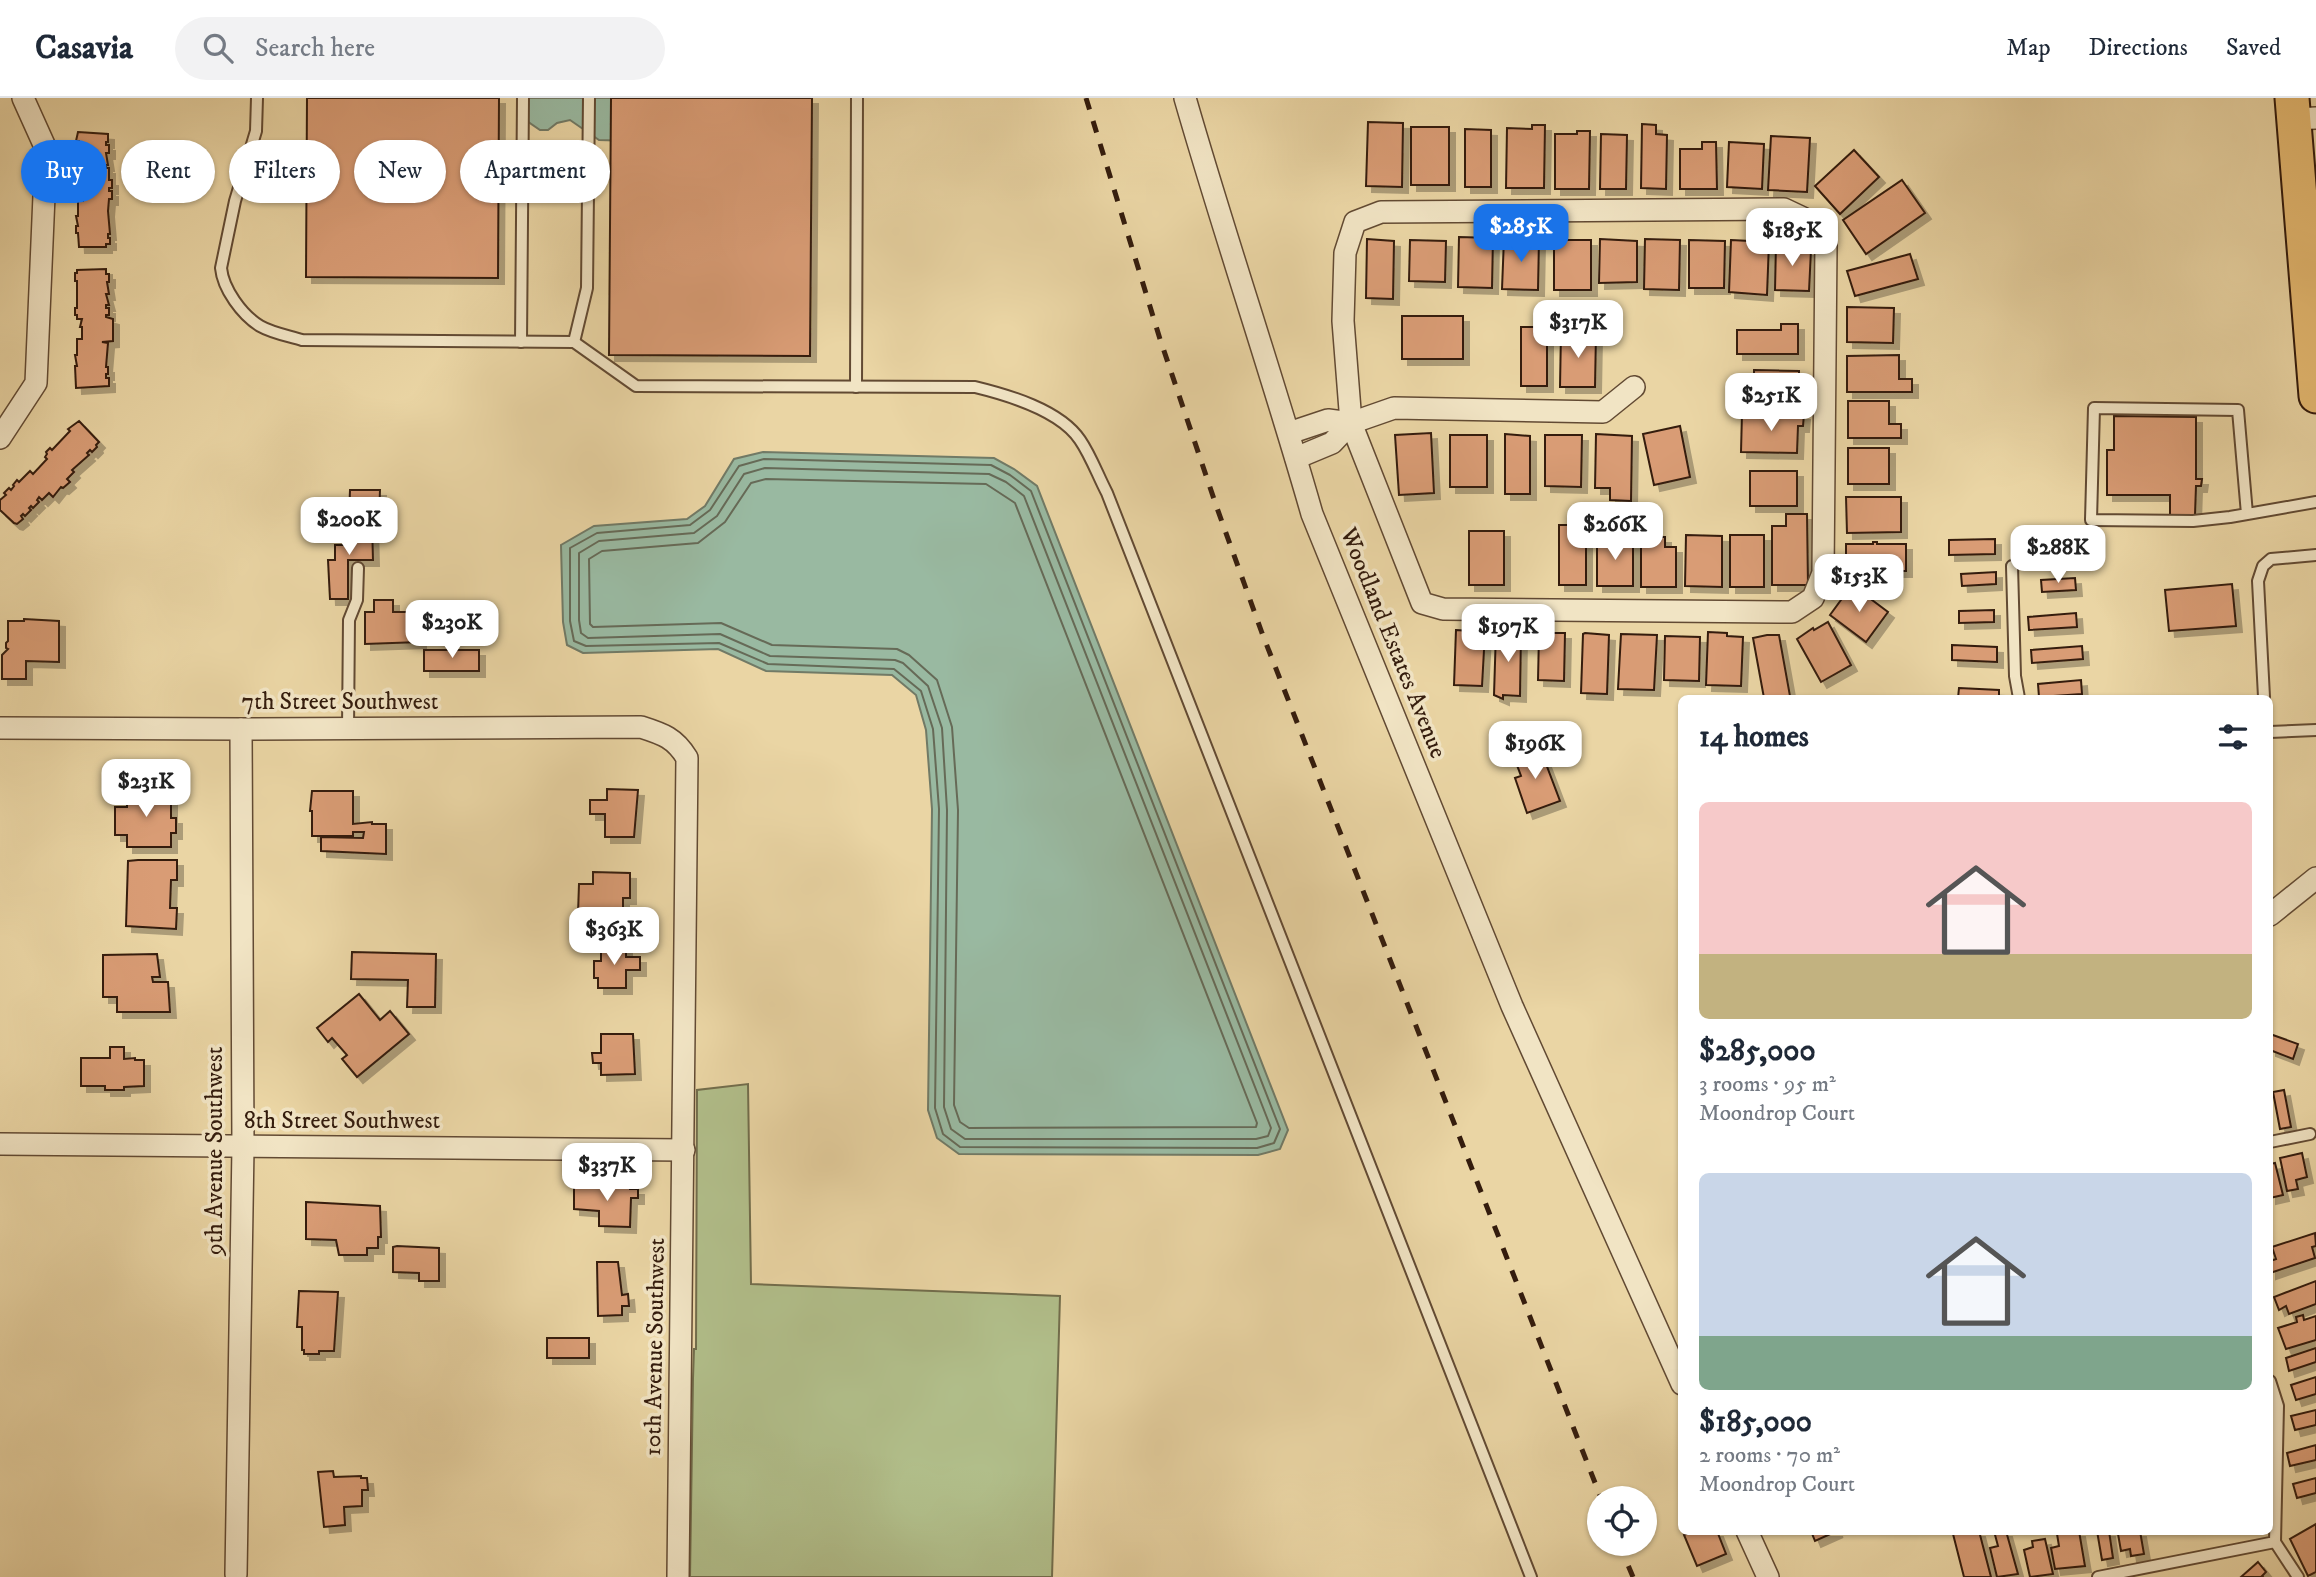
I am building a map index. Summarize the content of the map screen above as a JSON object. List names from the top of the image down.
{
  "streets": {
    "street": [
      "Woodland Estates Avenue",
      "7th Street Southwest",
      "8th Street Southwest",
      "9th Avenue Southwest",
      "10th Avenue Southwest"
    ]
  },
  "crossings": [
    ["7th Street Southwest", "9th Avenue Southwest"],
    ["7th Street Southwest", "10th Avenue Southwest"],
    ["8th Street Southwest", "9th Avenue Southwest"],
    ["8th Street Southwest", "10th Avenue Southwest"]
  ],
  "page": {
    "header": "Casavia",
    "search": "Search here",
    "nav": ["Map", "Directions", "Saved"],
    "chip": [
      "Buy",
      "Rent",
      "Filters",
      "New",
      "Apartment"
    ],
    "price": [
      "$285K",
      "$185K",
      "$317K",
      "$251K",
      "$200K",
      "$266K",
      "$288K",
      "$153K",
      "$230K",
      "$197K",
      "$196K",
      "$231K",
      "$363K",
      "$337K"
    ],
    "heading": "14 homes",
    "list": [
      {
        "name": "$285,000",
        "note": "3 rooms · 95 m² · Moondrop Court"
      },
      {
        "name": "$185,000",
        "note": "2 rooms · 70 m² · Moondrop Court"
      }
    ]
  }
}
